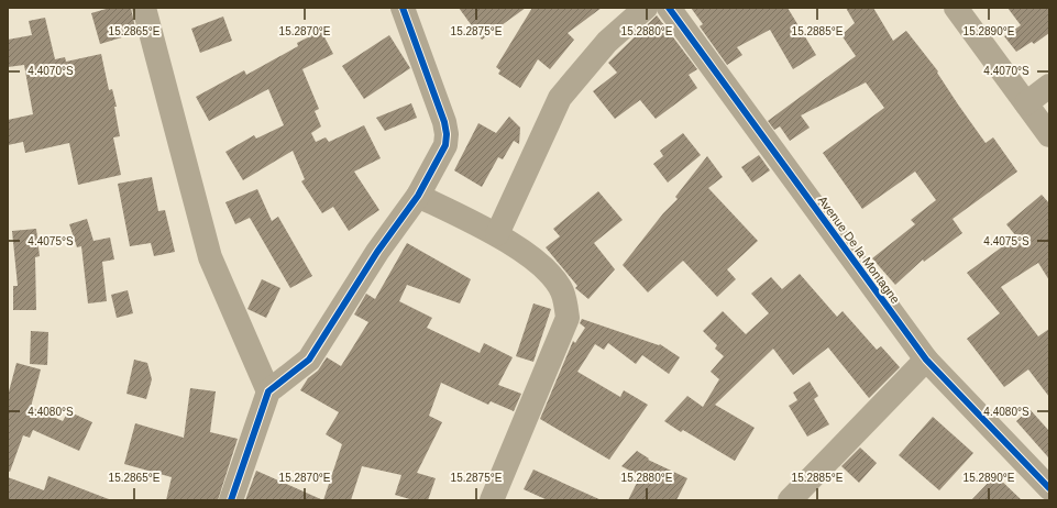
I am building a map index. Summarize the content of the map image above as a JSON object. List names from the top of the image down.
{
  "streets": {
    "street": ["Avenue De la Montagne"]
  },
  "coordinates": [
    "15.2865°E",
    "15.2870°E",
    "15.2875°E",
    "15.2880°E",
    "15.2885°E",
    "15.2890°E",
    "4.4070°S",
    "4.4075°S",
    "4.4080°S"
  ]
}
